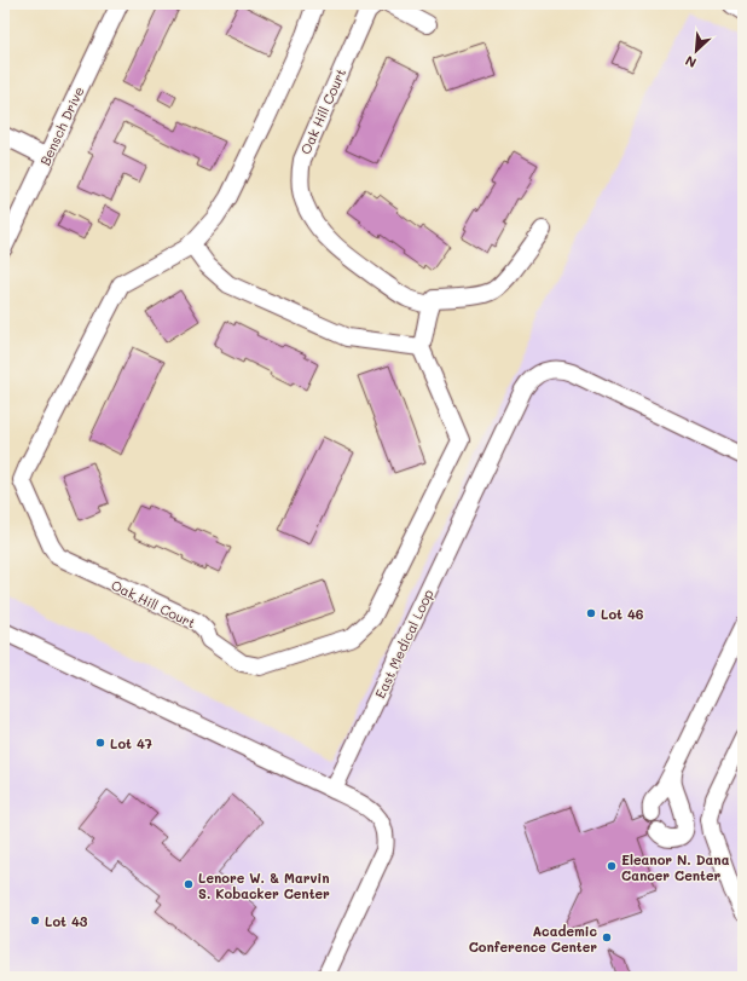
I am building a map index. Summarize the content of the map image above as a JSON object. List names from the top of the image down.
{
  "streets": {
    "street": ["Oak Hill Court", "Bensch Drive", "East Medical Loop"]
  },
  "places": [
    "Lot 46",
    "Lot 47",
    "Eleanor N. Dana Cancer Center",
    "Lenore W. & Marvin S. Kobacker Center",
    "Lot 43",
    "Academic Conference Center"
  ],
  "north": "bottom left"
}
